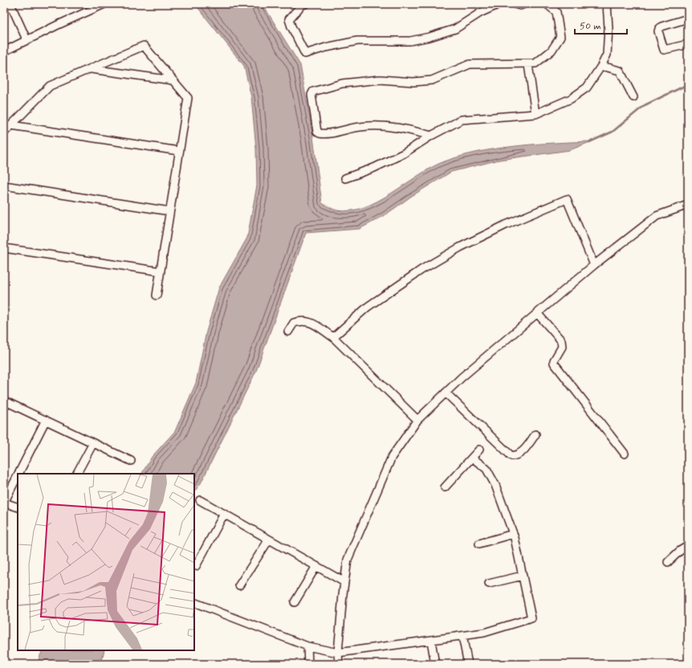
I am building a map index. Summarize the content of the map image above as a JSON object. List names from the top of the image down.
{
  "scale_bar": "50 m"
}
